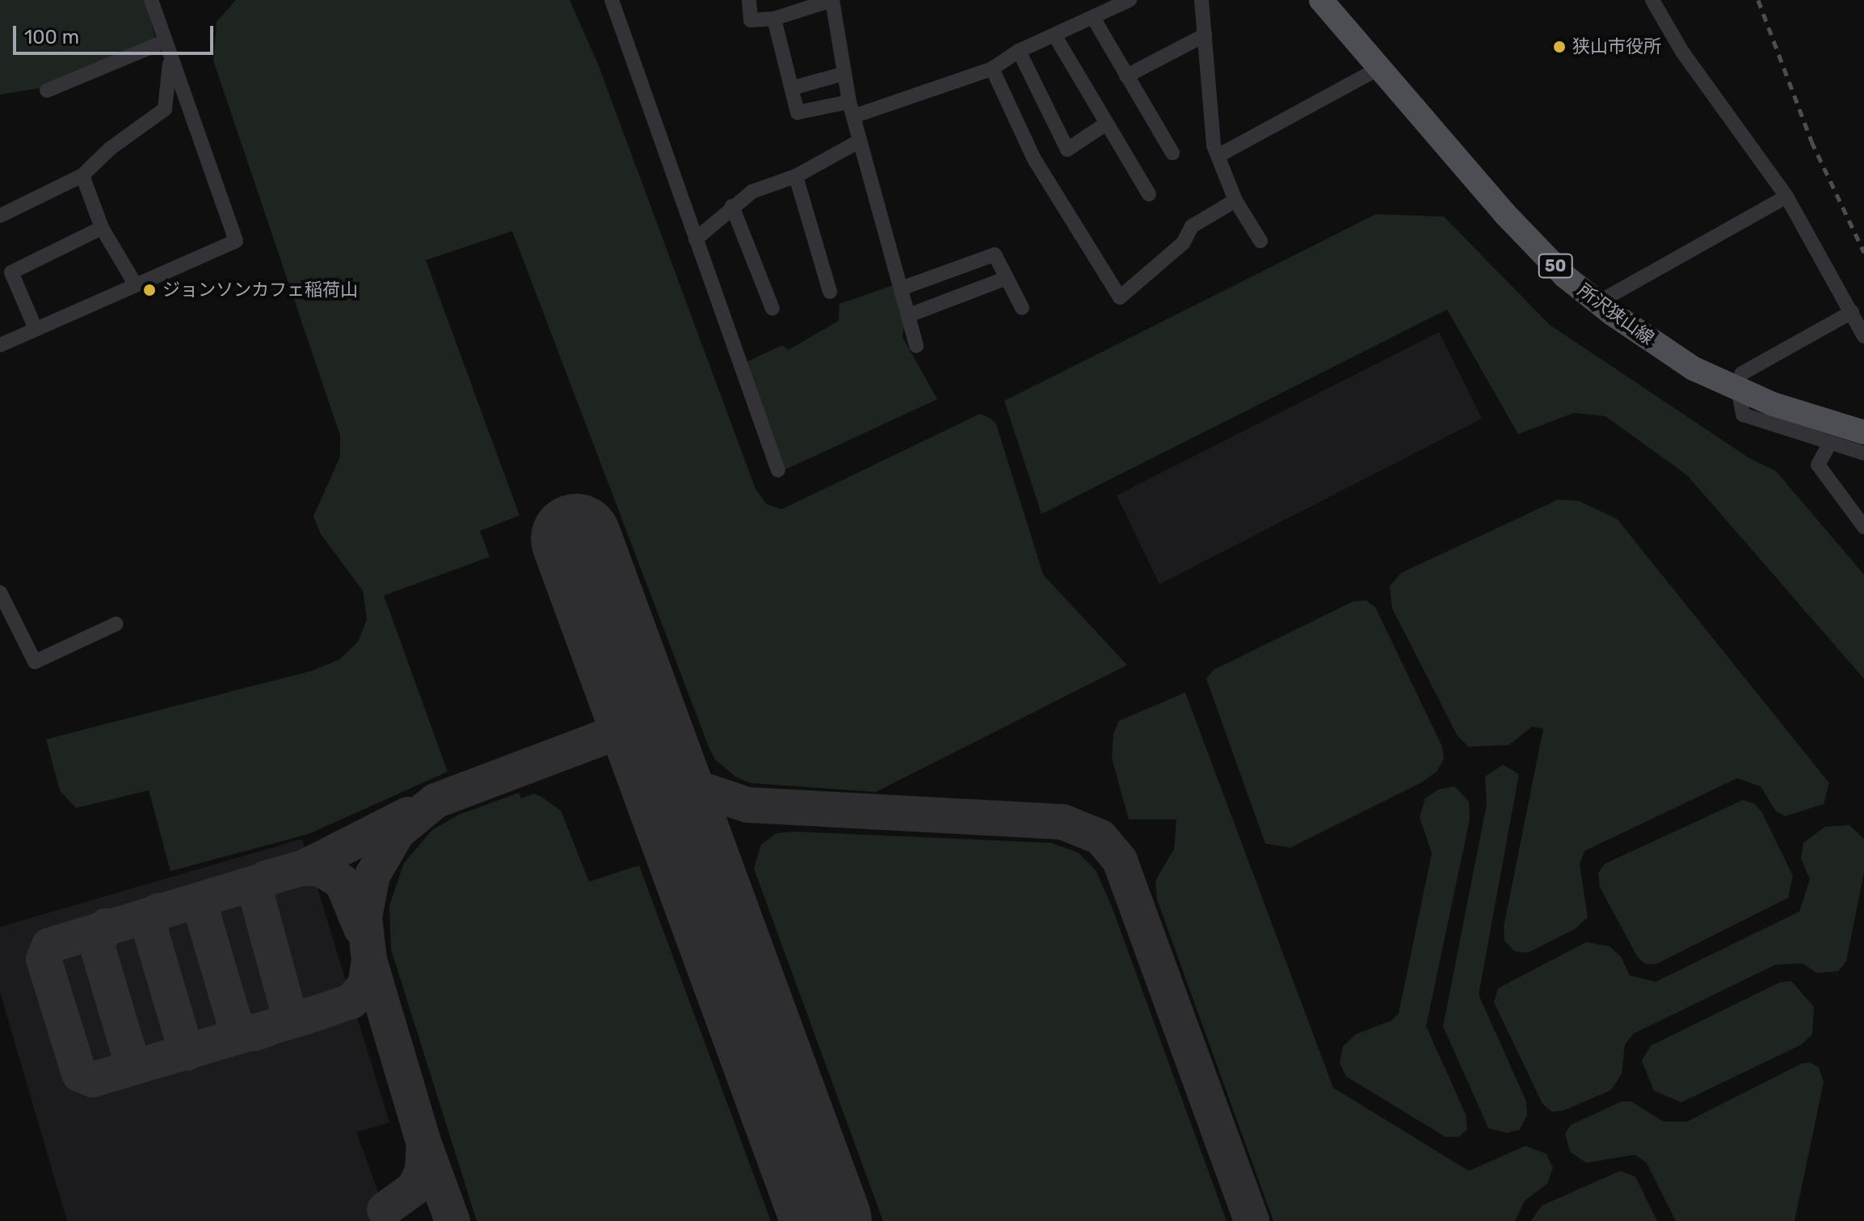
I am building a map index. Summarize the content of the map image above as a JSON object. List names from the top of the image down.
{
  "streets": {
    "main road": ["50", "所沢狭山線"]
  },
  "places": ["狭山市役所", "ジョンソンカフェ稲荷山"],
  "scale_bar": "100 m"
}
